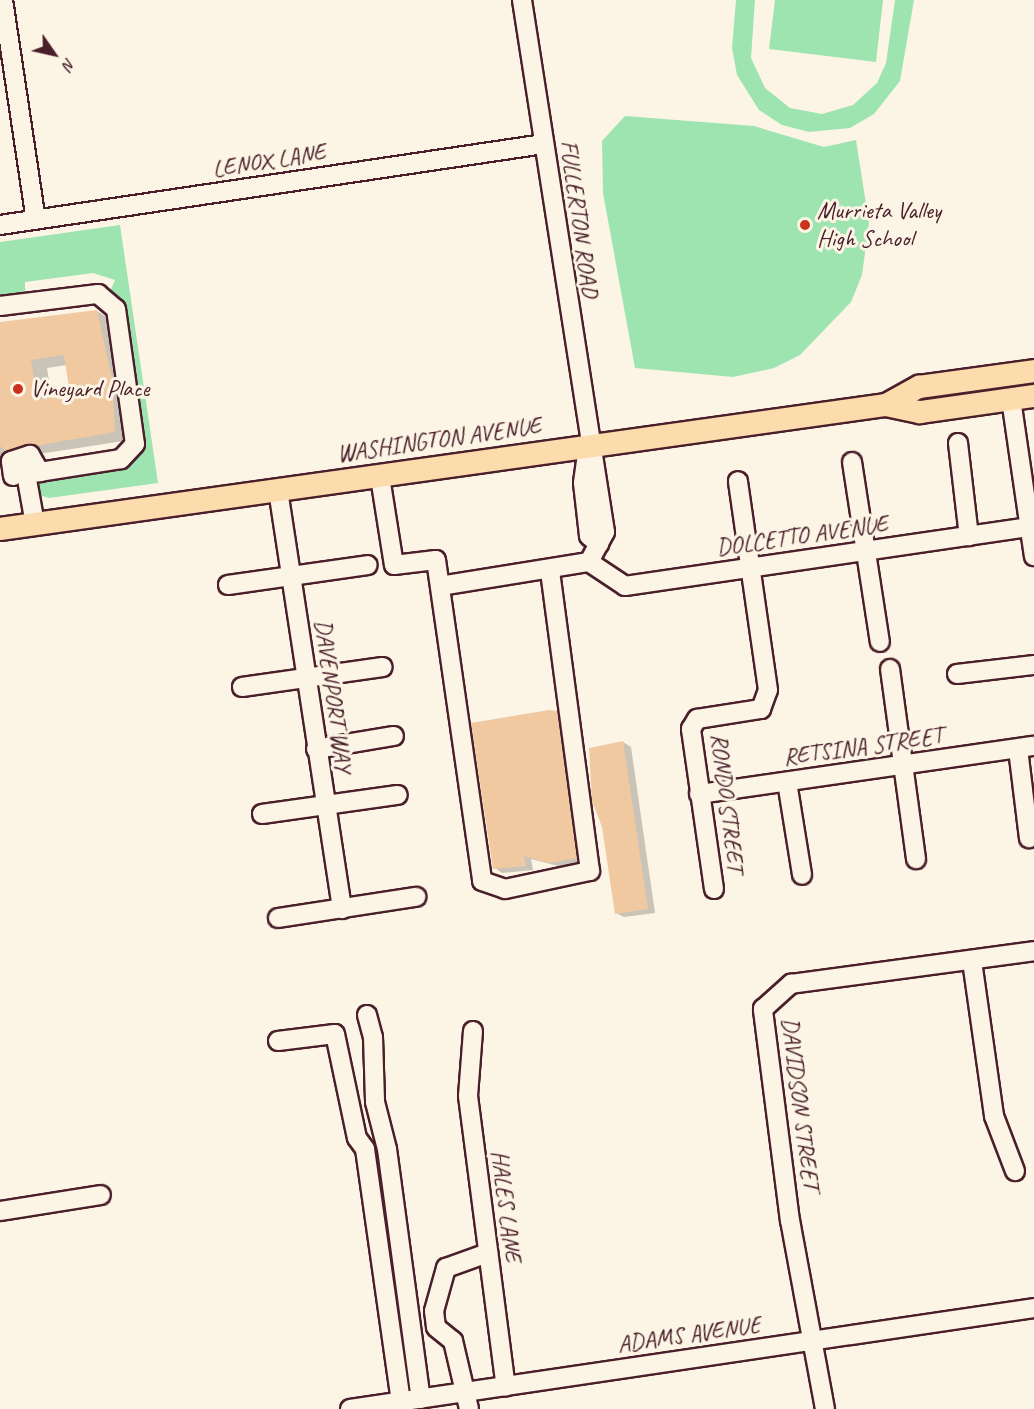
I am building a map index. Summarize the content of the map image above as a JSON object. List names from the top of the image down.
{
  "streets": {
    "main road": ["WASHINGTON AVENUE"],
    "street": [
      "LENOX LANE",
      "FULLERTON ROAD",
      "DOLCETTO AVENUE",
      "DAVENPORT WAY",
      "RETSINA STREET",
      "RONDO STREET",
      "DAVIDSON STREET",
      "HALES LANE",
      "ADAMS AVENUE"
    ]
  },
  "crossings": [
    ["LENOX LANE", "FULLERTON ROAD"],
    ["FULLERTON ROAD", "WASHINGTON AVENUE"],
    ["FULLERTON ROAD", "DOLCETTO AVENUE"],
    ["WASHINGTON AVENUE", "DAVENPORT WAY"],
    ["DOLCETTO AVENUE", "RONDO STREET"],
    ["RETSINA STREET", "RONDO STREET"],
    ["DAVIDSON STREET", "ADAMS AVENUE"],
    ["HALES LANE", "ADAMS AVENUE"]
  ],
  "places": ["Murrieta Valley High School", "Vineyard Place"],
  "north": "bottom right"
}
